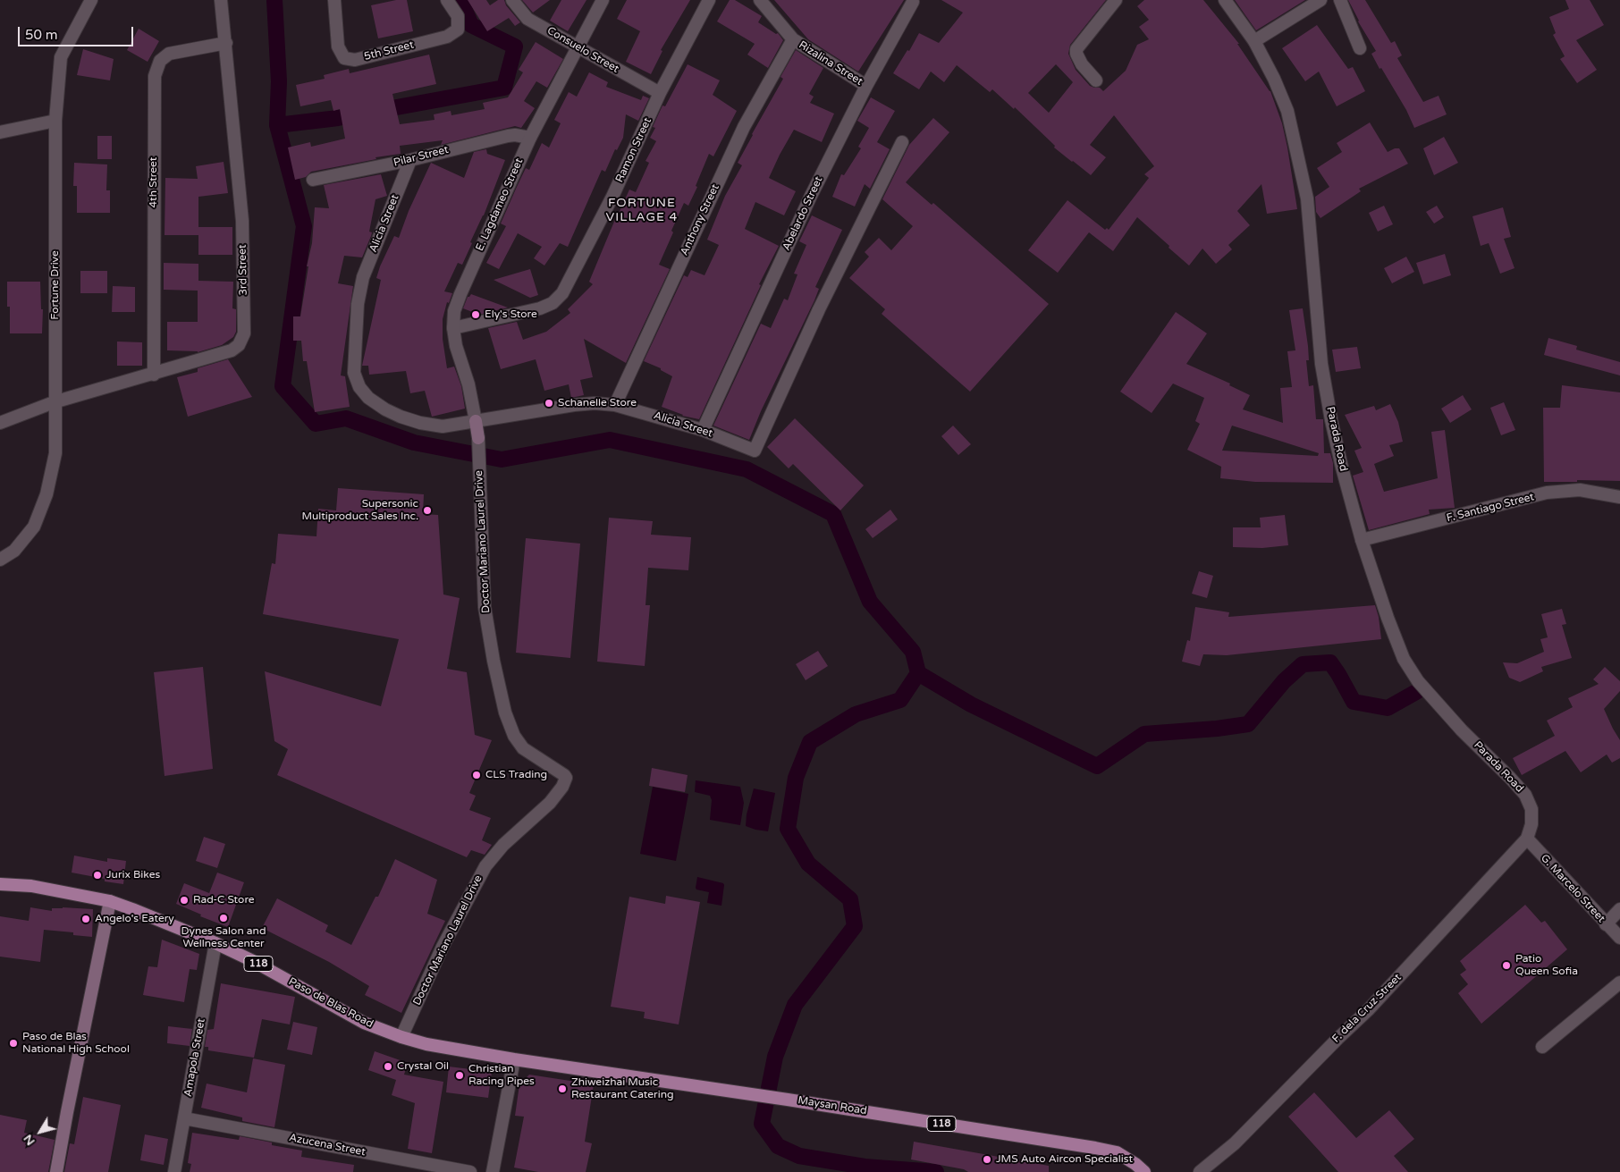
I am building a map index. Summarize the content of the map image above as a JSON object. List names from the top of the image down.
{
  "streets": {
    "main road": [
      "Doctor Mariano Laurel Drive",
      "118",
      "Paso de Blas Road",
      "Maysan Road"
    ],
    "street": [
      "Consuelo Street",
      "5th Street",
      "Rizalina Street",
      "Ramon Street",
      "Pilar Street",
      "4th Street",
      "E. Lagdameo Street",
      "Abelardo Street",
      "Anthony Street",
      "Alicia Street",
      "3rd Street",
      "Fortune Drive",
      "Parada Road",
      "F. Santiago Street",
      "G. Marcelo Street",
      "F. dela Cruz Street",
      "Amapola Street",
      "Azucena Street"
    ]
  },
  "crossings": [
    ["Consuelo Street", "Ramon Street"],
    ["Consuelo Street", "E. Lagdameo Street"],
    ["Rizalina Street", "Abelardo Street"],
    ["Rizalina Street", "Anthony Street"],
    ["Ramon Street", "E. Lagdameo Street"],
    ["Pilar Street", "E. Lagdameo Street"],
    ["Pilar Street", "Alicia Street"],
    ["4th Street", "3rd Street"],
    ["E. Lagdameo Street", "Alicia Street"],
    ["E. Lagdameo Street", "Doctor Mariano Laurel Drive"],
    ["Abelardo Street", "Alicia Street"],
    ["Anthony Street", "Alicia Street"],
    ["Alicia Street", "Doctor Mariano Laurel Drive"],
    ["3rd Street", "Fortune Drive"],
    ["Parada Road", "F. Santiago Street"],
    ["Parada Road", "G. Marcelo Street"],
    ["Parada Road", "F. dela Cruz Street"],
    ["Doctor Mariano Laurel Drive", "Paso de Blas Road"],
    ["G. Marcelo Street", "F. dela Cruz Street"],
    ["Paso de Blas Road", "Amapola Street"],
    ["Paso de Blas Road", "Maysan Road"],
    ["Amapola Street", "Azucena Street"]
  ],
  "districts": ["FORTUNE VILLAGE 4"],
  "places": [
    "Ely's Store",
    "Schanelle Store",
    "Supersonic Multiproduct Sales Inc.",
    "CLS Trading",
    "Jurix Bikes",
    "Rad-C Store",
    "Dynes Salon and Wellness Center",
    "Angelo's Eatery",
    "Patio Queen Sofia",
    "Paso de Blas National High School",
    "Crystal Oil",
    "Christian Racing Pipes",
    "Zhiweizhai Music Restaurant Catering",
    "JMS Auto Aircon Specialist"
  ],
  "scale_bar": "50 m",
  "north": "bottom left"
}
